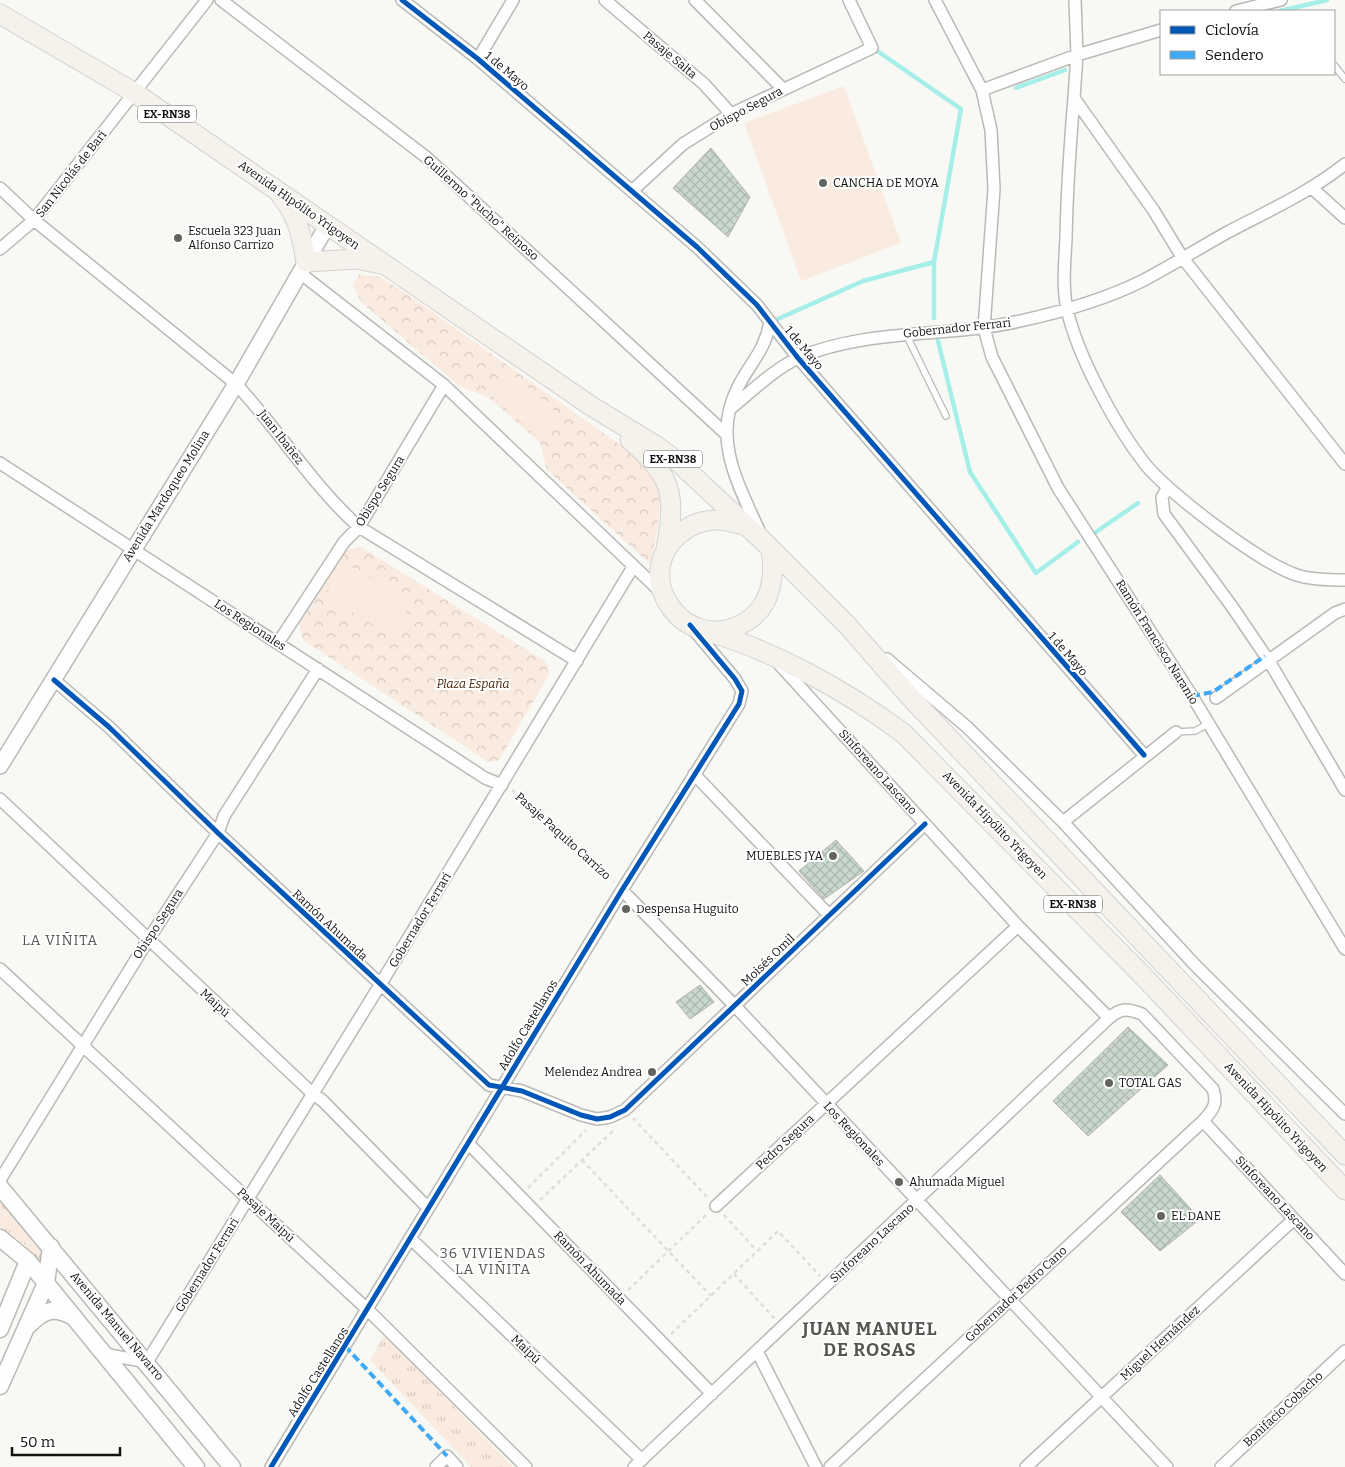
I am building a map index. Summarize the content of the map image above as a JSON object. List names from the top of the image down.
{
  "streets": {
    "main road": ["EX-RN38", "Avenida Hipólito Yrigoyen", "Avenida Manuel Navarro"],
    "street": [
      "Pasaje Salta",
      "1 de Mayo",
      "Obispo Segura",
      "San Nicolás de Bari",
      "Guillermo \"Pucho\" Reinoso",
      "Gobernador Ferrari",
      "Juan Ibañez",
      "Avenida Mardoqueo Molina",
      "Los Regionales",
      "Ramón Francisco Naranio",
      "Sinforeano Lascano",
      "Ramón Ahumada",
      "Moisés Omil",
      "Maipú",
      "Adolfo Castellanos",
      "Pedro Segura",
      "Pasaje Maipú",
      "Gobernador Pedro Cano",
      "Miguel Hernández",
      "Bonifacio Cobacho"
    ],
    "path": ["Pasaje Paquito Carrizo"]
  },
  "crossings": [
    ["Pasaje Salta", "Obispo Segura"],
    ["1 de Mayo", "Obispo Segura"],
    ["1 de Mayo", "Gobernador Ferrari"],
    ["Obispo Segura", "Juan Ibañez"],
    ["Obispo Segura", "Los Regionales"],
    ["Obispo Segura", "Ramón Ahumada"],
    ["Obispo Segura", "Maipú"],
    ["Obispo Segura", "Pasaje Maipú"],
    ["EX-RN38", "Avenida Hipólito Yrigoyen"],
    ["EX-RN38", "Adolfo Castellanos"],
    ["San Nicolás de Bari", "Avenida Hipólito Yrigoyen"],
    ["San Nicolás de Bari", "Juan Ibañez"],
    ["Avenida Hipólito Yrigoyen", "Avenida Mardoqueo Molina"],
    ["Avenida Hipólito Yrigoyen", "Sinforeano Lascano"],
    ["Avenida Hipólito Yrigoyen", "Adolfo Castellanos"],
    ["Gobernador Ferrari", "Juan Ibañez"],
    ["Gobernador Ferrari", "Los Regionales"],
    ["Gobernador Ferrari", "Ramón Francisco Naranio"],
    ["Gobernador Ferrari", "Pasaje Paquito Carrizo"],
    ["Gobernador Ferrari", "Ramón Ahumada"],
    ["Gobernador Ferrari", "Maipú"],
    ["Gobernador Ferrari", "Pasaje Maipú"],
    ["Gobernador Ferrari", "Avenida Manuel Navarro"],
    ["Juan Ibañez", "Avenida Mardoqueo Molina"],
    ["Avenida Mardoqueo Molina", "Los Regionales"],
    ["Avenida Mardoqueo Molina", "Ramón Ahumada"],
    ["Los Regionales", "Sinforeano Lascano"],
    ["Los Regionales", "Pasaje Paquito Carrizo"],
    ["Los Regionales", "Moisés Omil"],
    ["Los Regionales", "Adolfo Castellanos"],
    ["Los Regionales", "Pedro Segura"],
    ["Los Regionales", "Gobernador Pedro Cano"],
    ["Los Regionales", "Miguel Hernández"],
    ["Sinforeano Lascano", "Ramón Ahumada"],
    ["Sinforeano Lascano", "Moisés Omil"],
    ["Sinforeano Lascano", "Maipú"],
    ["Sinforeano Lascano", "Pedro Segura"],
    ["Sinforeano Lascano", "Gobernador Pedro Cano"],
    ["Sinforeano Lascano", "Miguel Hernández"],
    ["Pasaje Paquito Carrizo", "Adolfo Castellanos"],
    ["Ramón Ahumada", "Adolfo Castellanos"],
    ["Maipú", "Adolfo Castellanos"],
    ["Adolfo Castellanos", "Pasaje Maipú"]
  ],
  "districts": ["LA VIÑITA", "36 VIVIENDAS LA VIÑITA", "JUAN MANUEL DE ROSAS"],
  "parks": ["Plaza España"],
  "places": [
    "CANCHA DE MOYA",
    "Escuela 323 Juan Alfonso Carrizo",
    "MUEBLES JYA",
    "Despensa Huguito",
    "Melendez Andrea",
    "TOTAL GAS",
    "Ahumada Miguel",
    "EL DANE"
  ],
  "legend": ["Ciclovía", "Sendero"],
  "scale_bar": "50 m"
}
